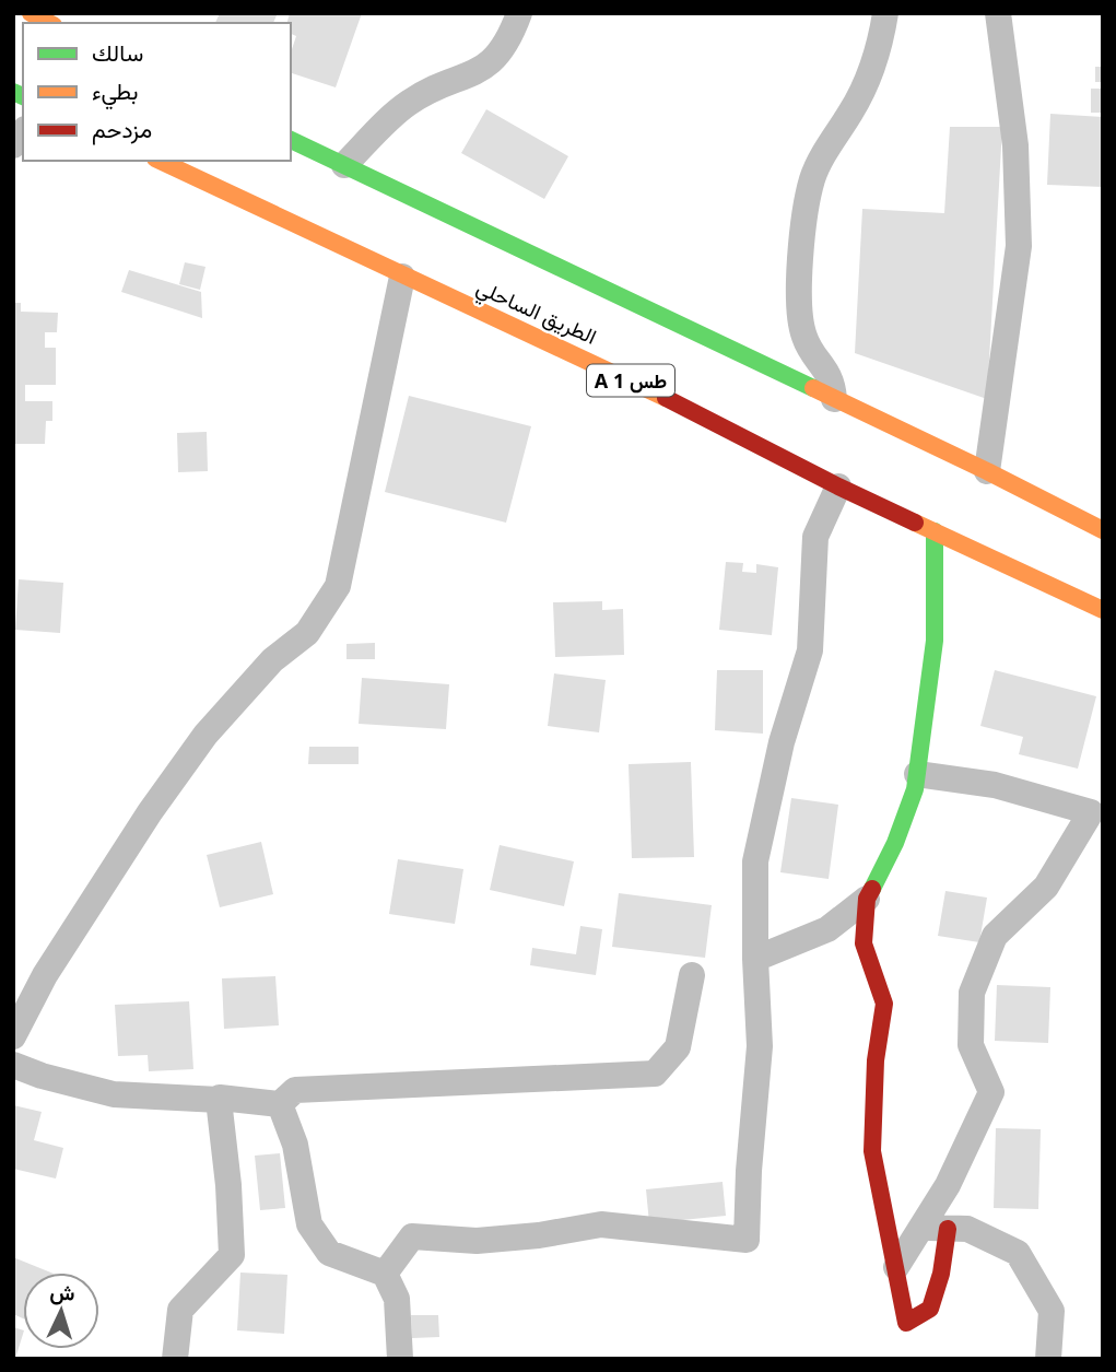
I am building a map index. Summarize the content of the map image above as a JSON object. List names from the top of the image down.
{
  "streets": {
    "main road": ["الطريق الساحلي", "A 1 طس"]
  },
  "legend": ["سالك", "بطيء", "مزدحم"],
  "north": "top"
}
